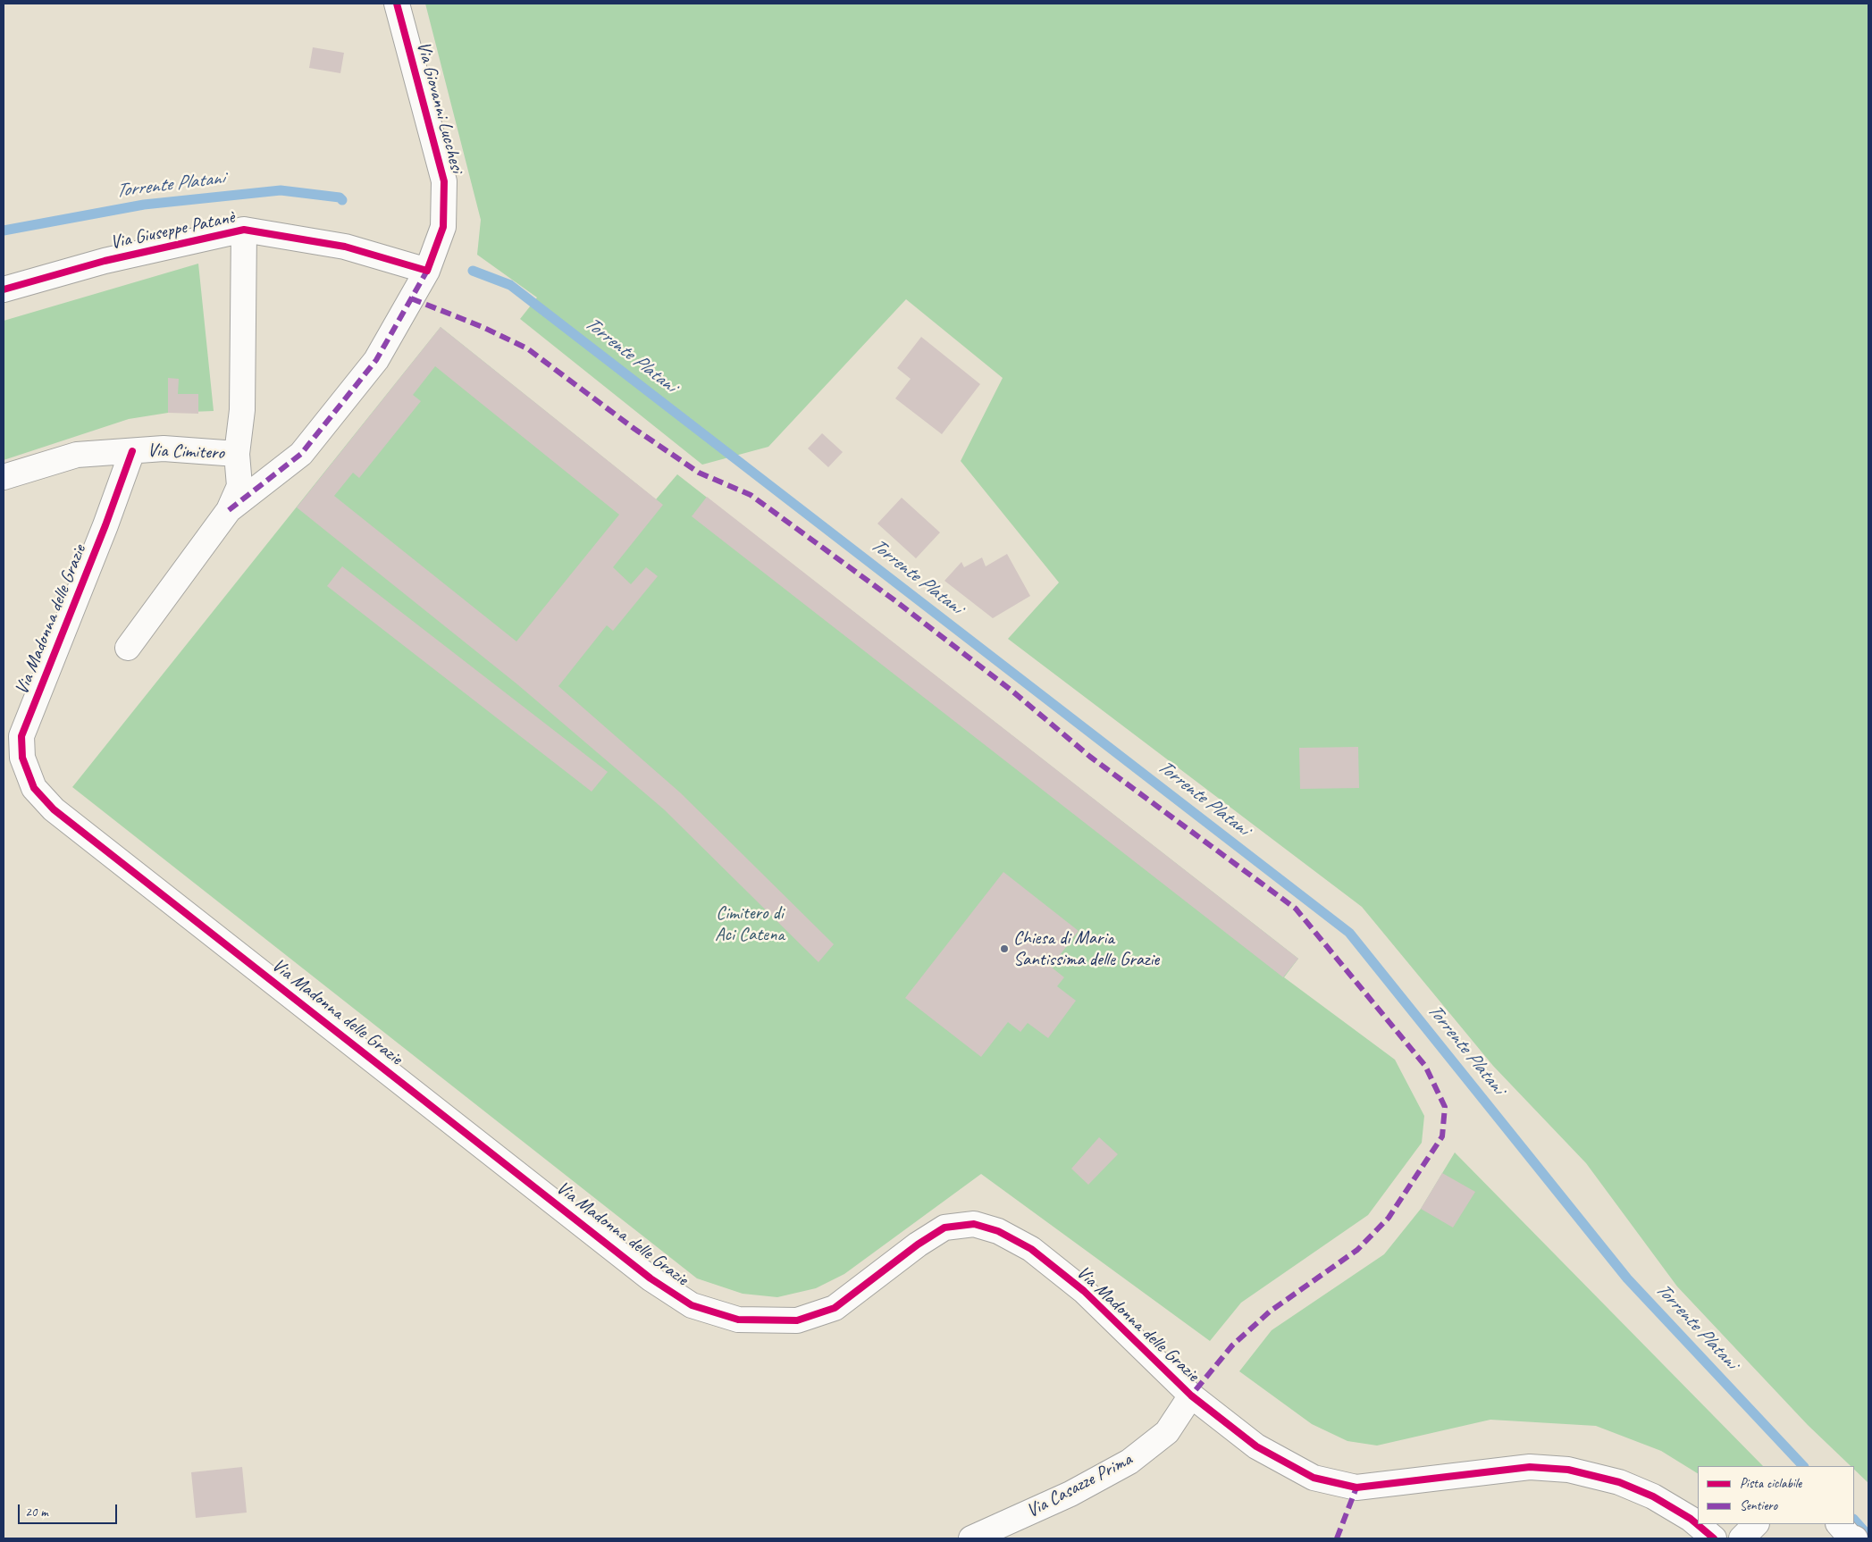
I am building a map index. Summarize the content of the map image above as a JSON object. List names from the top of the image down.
{
  "streets": {
    "street": [
      "Via Giovanni Lucchesi",
      "Via Giuseppe Patanè",
      "Via Cimitero",
      "Via Madonna delle Grazie",
      "Via Casazze Prima"
    ]
  },
  "crossings": [
    ["Via Giovanni Lucchesi", "Via Giuseppe Patanè"],
    ["Via Cimitero", "Via Madonna delle Grazie"],
    ["Via Madonna delle Grazie", "Via Casazze Prima"]
  ],
  "water": ["Torrente Platani"],
  "parks": ["Cimitero di Aci Catena"],
  "places": ["Chiesa di Maria Santissima delle Grazie"],
  "legend": ["Pista ciclabile", "Sentiero"],
  "scale_bar": "20 m"
}
